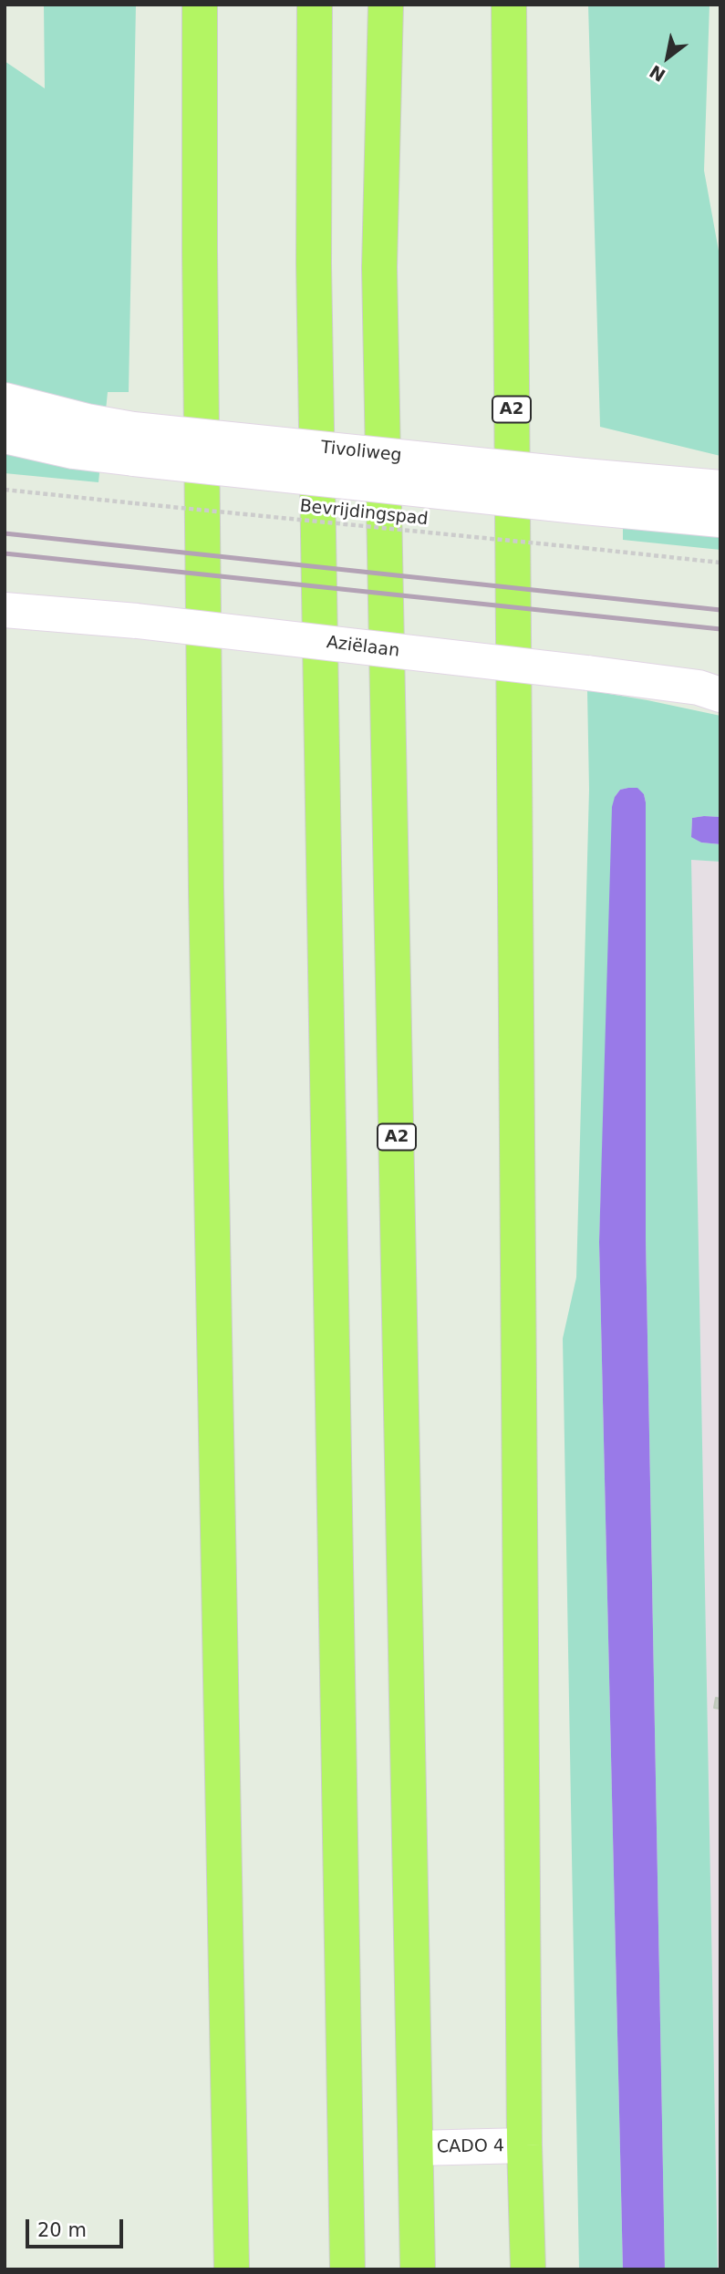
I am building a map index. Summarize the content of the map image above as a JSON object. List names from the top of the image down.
{
  "streets": {
    "highway": ["A2"],
    "street": ["Tivoliweg", "Aziëlaan", "CADO 4"],
    "path": ["Bevrijdingspad"]
  },
  "crossings": [
    ["A2", "CADO 4"]
  ],
  "scale_bar": "20 m",
  "north": "bottom left"
}
